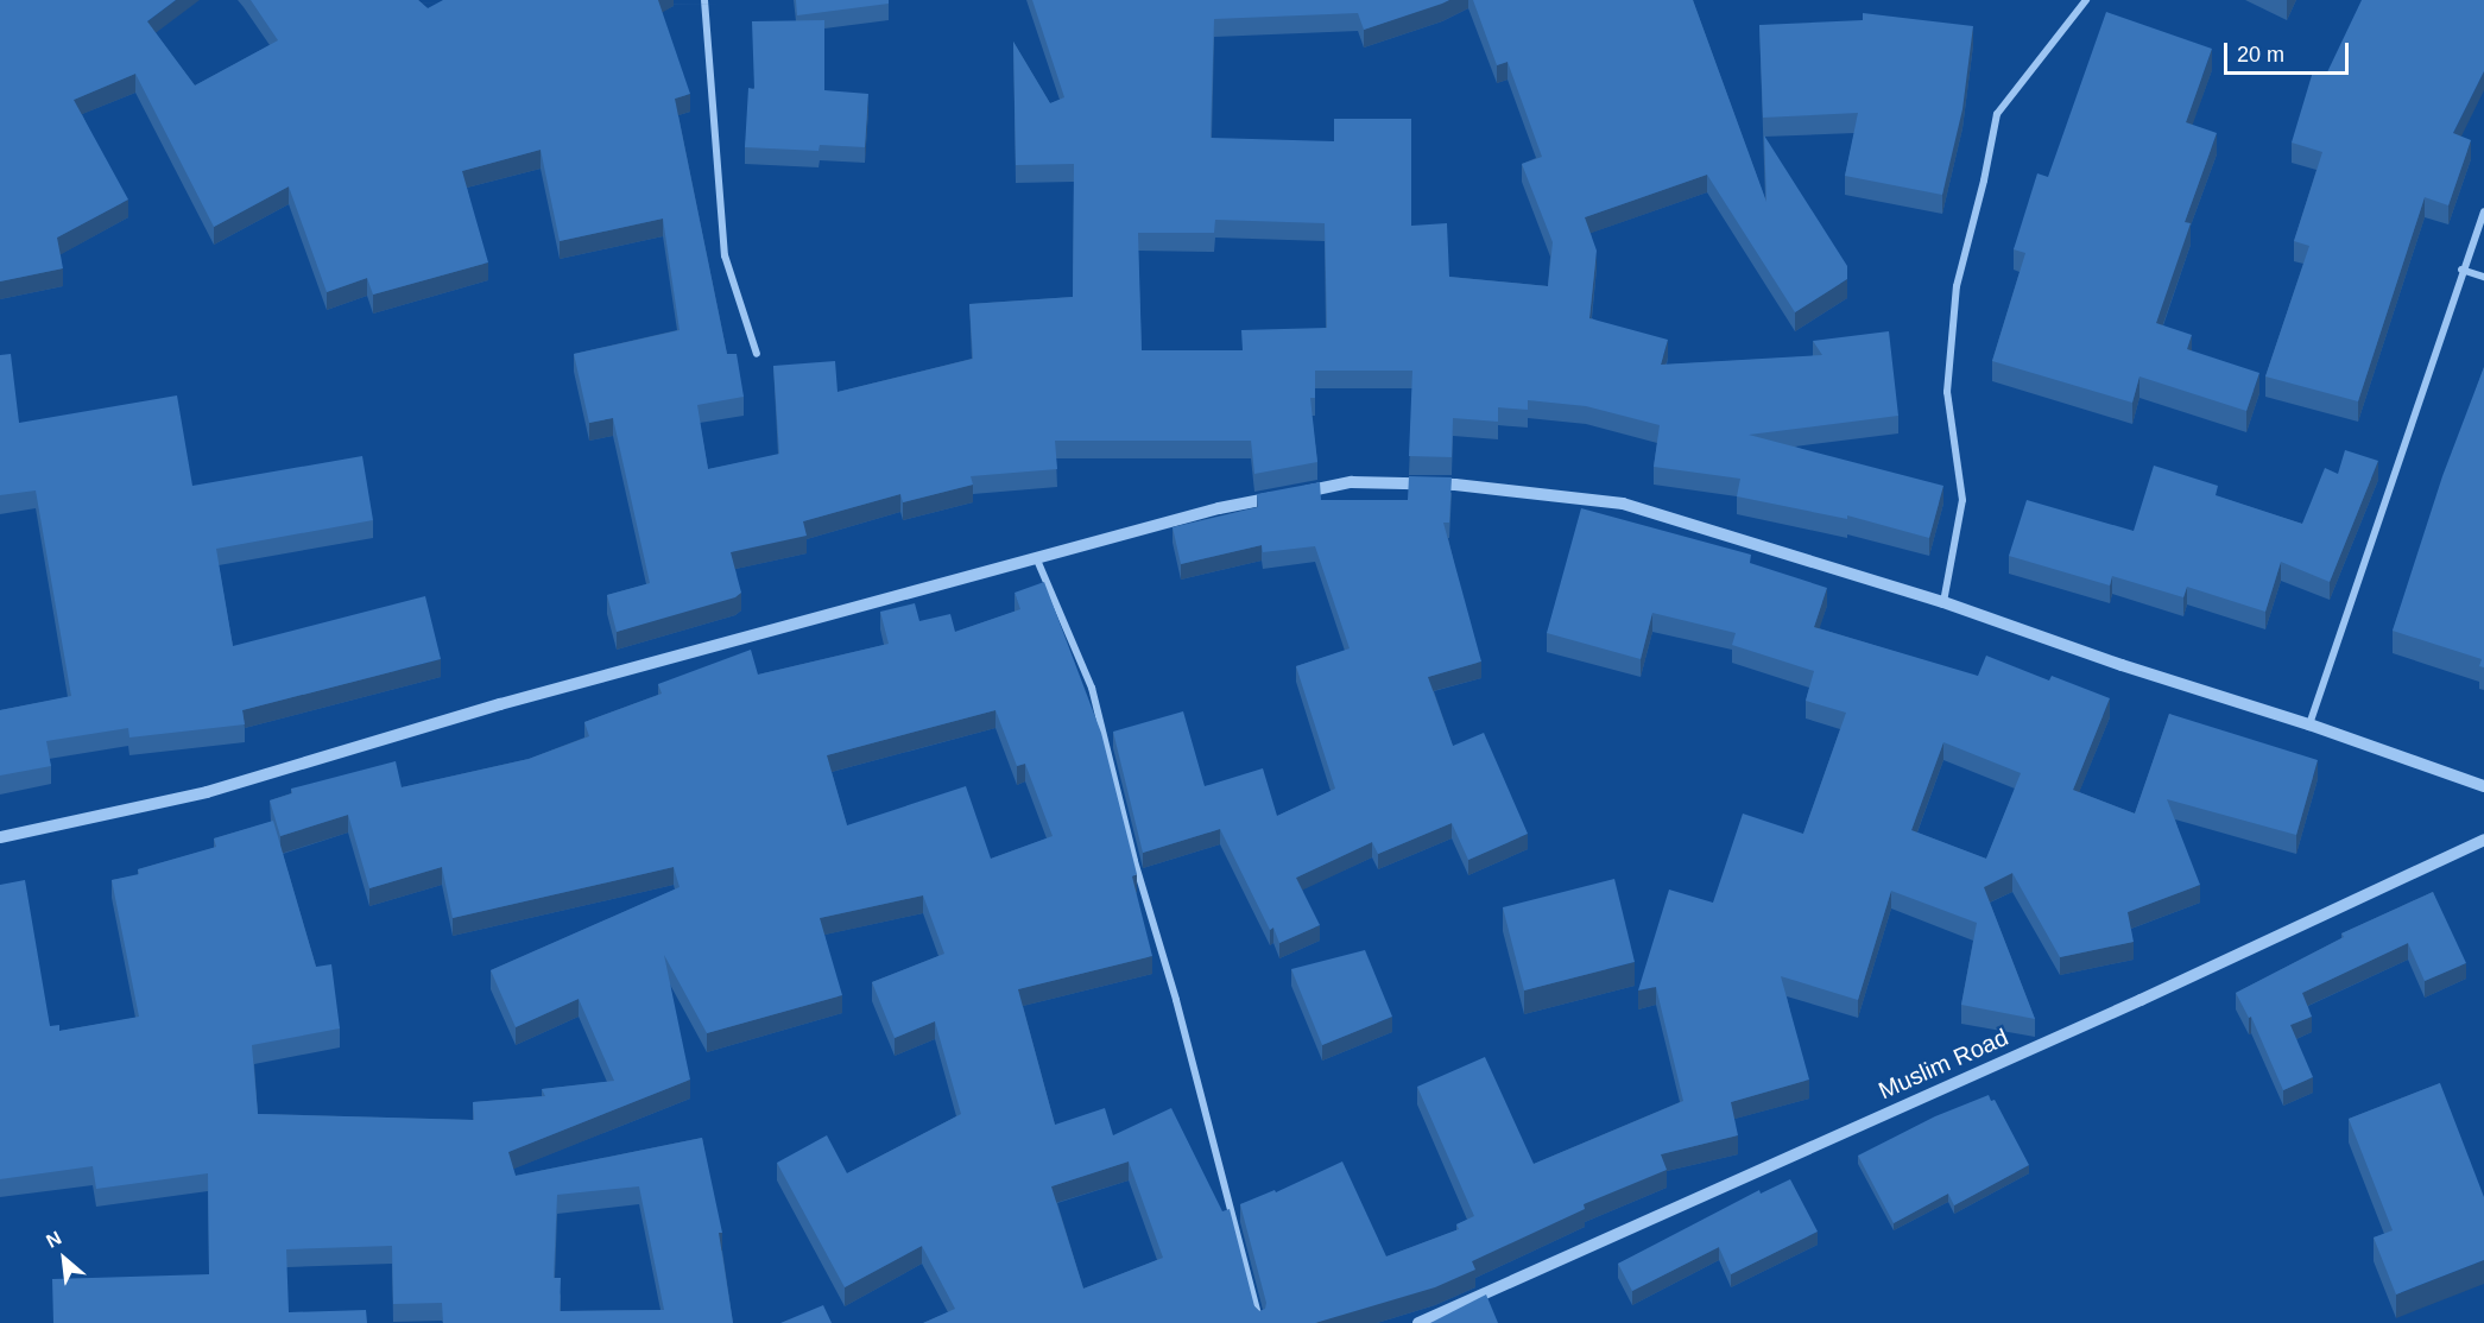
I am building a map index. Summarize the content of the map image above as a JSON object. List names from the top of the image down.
{
  "streets": {
    "street": ["Muslim Road"]
  },
  "scale_bar": "20 m",
  "north": "top left"
}
